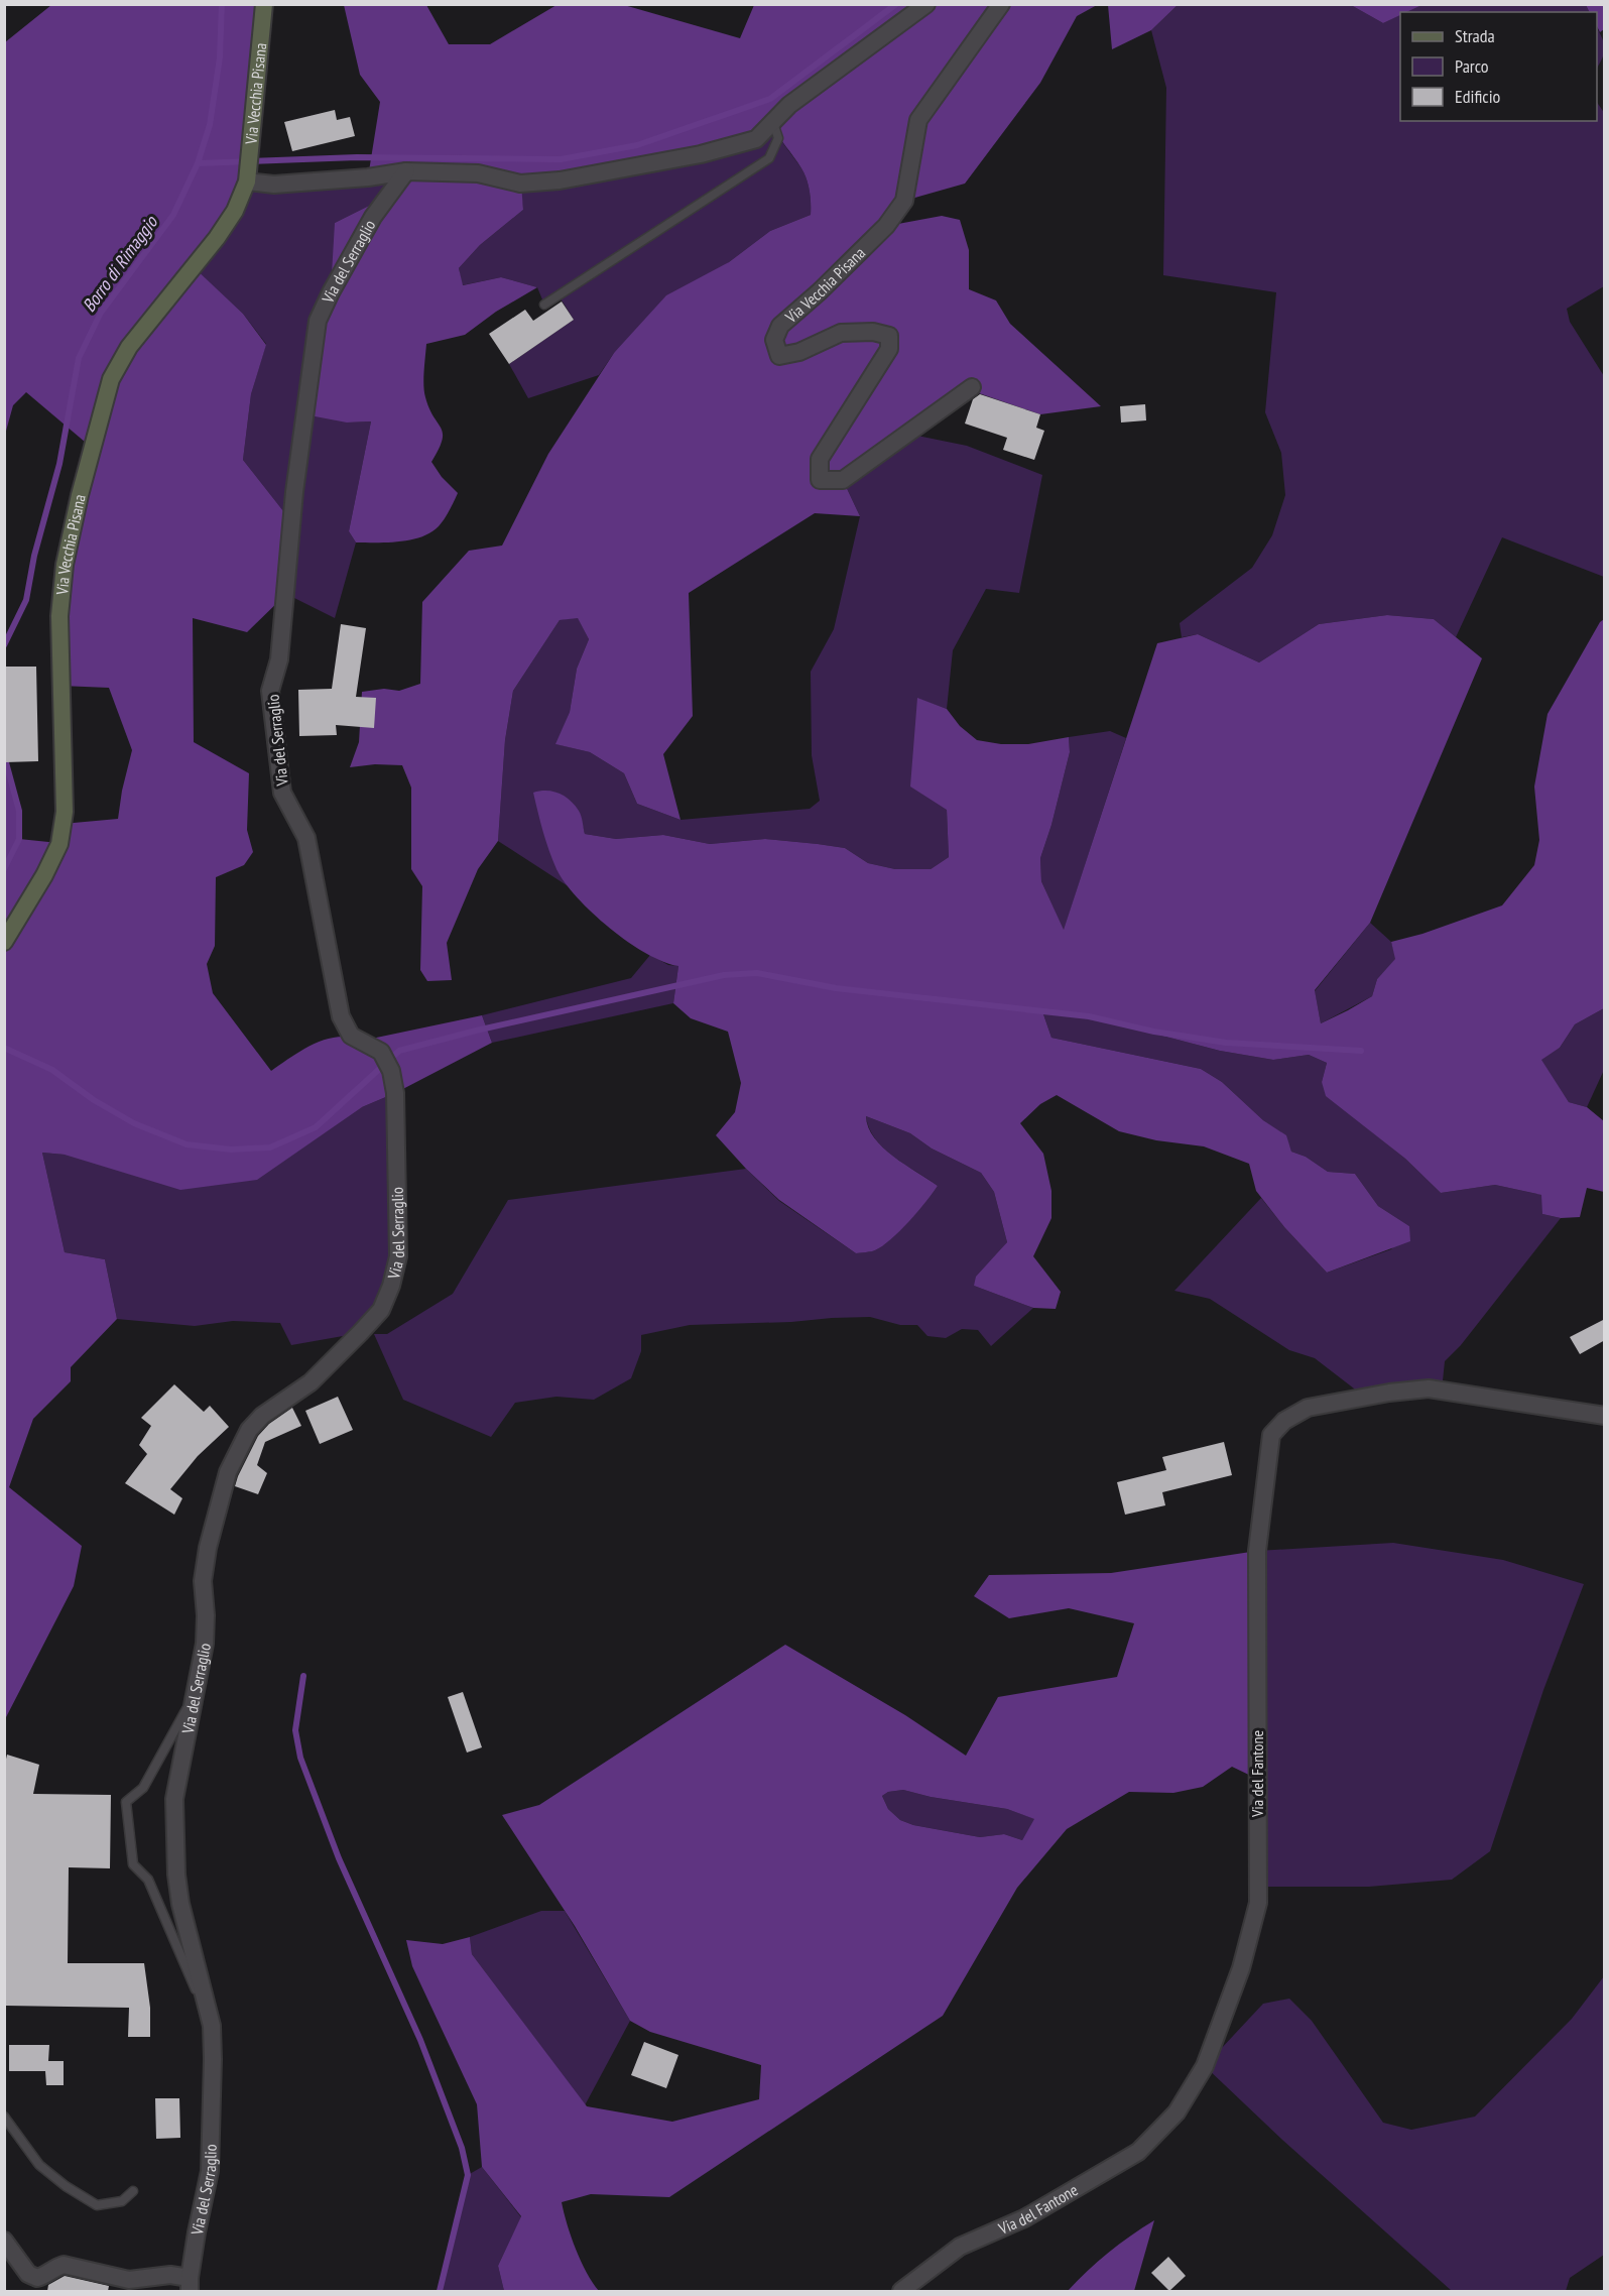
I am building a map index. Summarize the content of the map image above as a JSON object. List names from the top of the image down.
{
  "streets": {
    "main road": ["Via Vecchia Pisana"],
    "street": ["Via del Serraglio", "Via del Fantone"]
  },
  "water": ["Borro di Rimaggio"],
  "legend": ["Strada", "Parco", "Edificio"]
}
